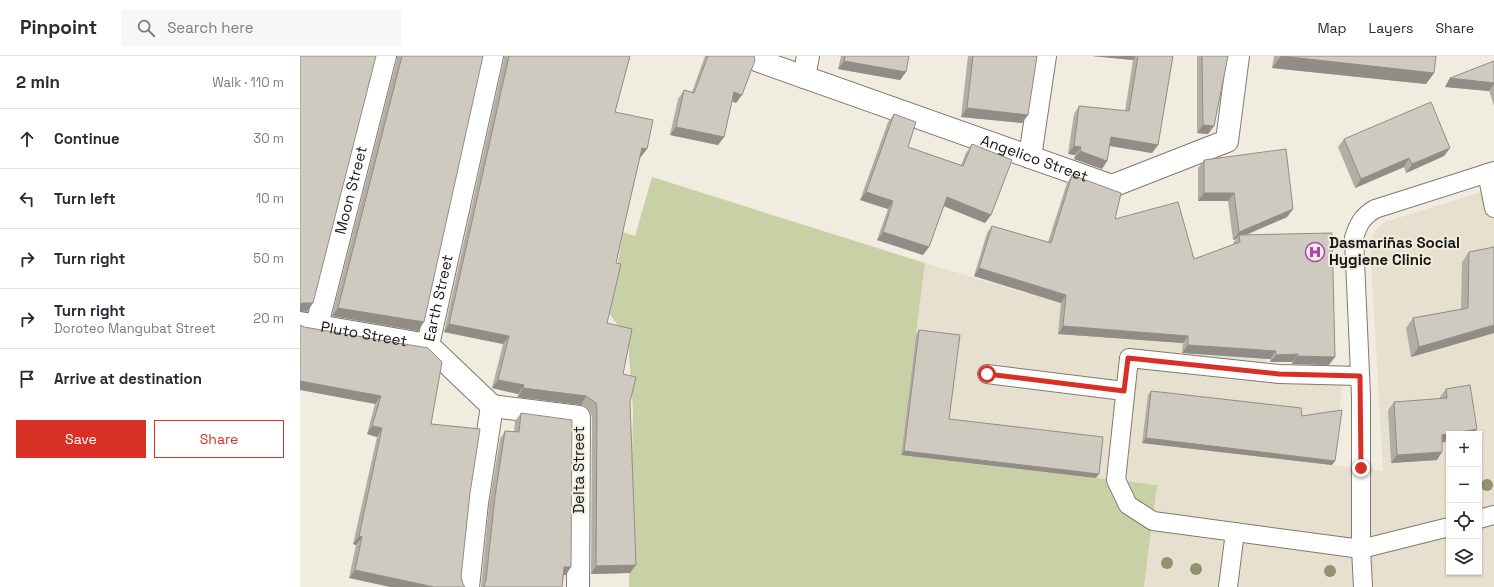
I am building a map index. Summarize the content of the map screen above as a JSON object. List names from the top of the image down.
{
  "streets": {
    "street": [
      "Angelico Street",
      "Moon Street",
      "Earth Street",
      "Pluto Street",
      "Delta Street"
    ]
  },
  "crossings": [
    ["Moon Street", "Pluto Street"],
    ["Earth Street", "Pluto Street"],
    ["Earth Street", "Delta Street"]
  ],
  "places": {
    "hospital": ["Dasmariñas Social Hygiene Clinic"]
  },
  "page": {
    "header": "Pinpoint",
    "search": "Search here",
    "nav": ["Map", "Layers", "Share"],
    "heading": ["2 min", "Walk · 110 m"],
    "list": [
      ["Continue", "30 m"],
      ["Turn left", "10 m"],
      ["Turn right", "50 m"],
      ["Turn right", "Doroteo Mangubat Street", "20 m"],
      "Arrive at destination"
    ],
    "buttons": ["Save", "Share"],
    "map_buttons": ["+", "−"]
  }
}
